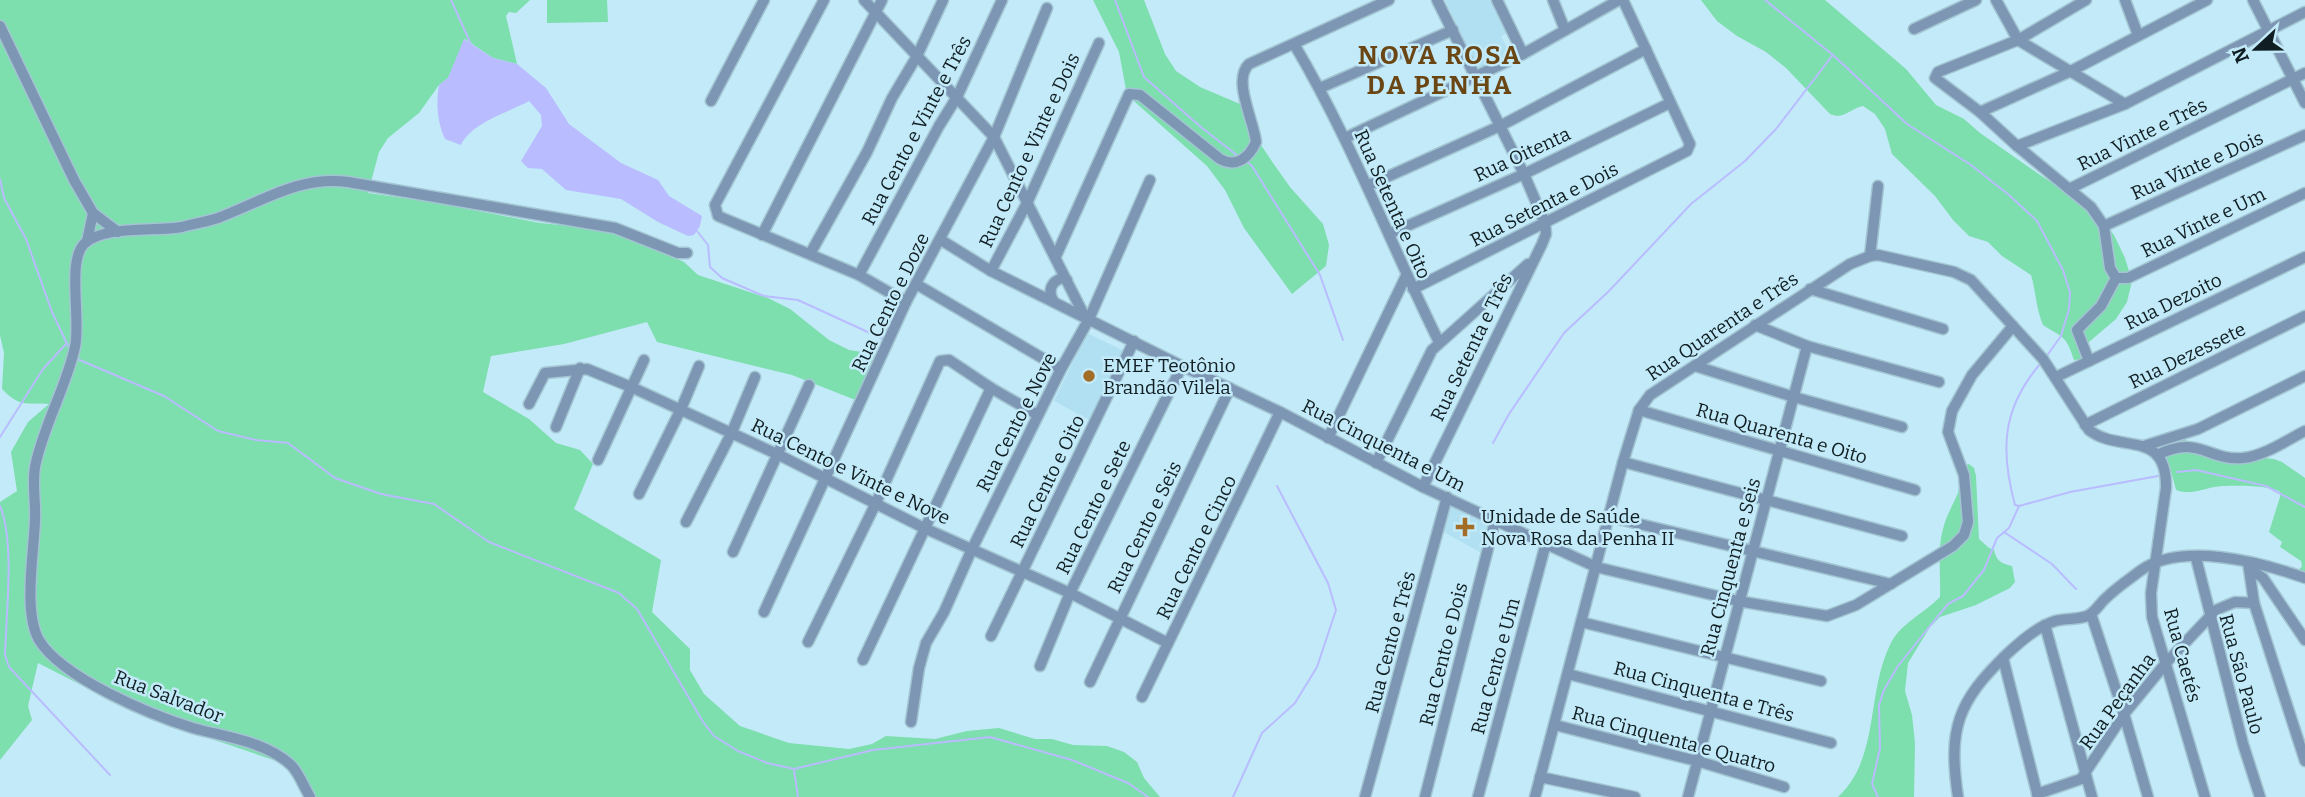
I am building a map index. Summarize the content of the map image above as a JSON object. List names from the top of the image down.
{
  "streets": {
    "street": [
      "Rua Cento e Vinte e Três",
      "Rua Vinte e Três",
      "Rua Cento e Vinte e Dois",
      "Rua Oitenta",
      "Rua Vinte e Dois",
      "Rua Setenta e Oito",
      "Rua Setenta e Dois",
      "Rua Vinte e Um",
      "Rua Dezoito",
      "Rua Cento e Doze",
      "Rua Quarenta e Três",
      "Rua Setenta e Três",
      "Rua Dezessete",
      "Rua Cento e Nove",
      "Rua Quarenta e Oito",
      "Rua Cinquenta e Um",
      "Rua Cento e Vinte e Nove",
      "Rua Cento e Oito",
      "Rua Cento e Sete",
      "Rua Cento e Seis",
      "Rua Cento e Cinco",
      "Rua Cinquenta e Seis",
      "Rua Cento e Três",
      "Rua Cento e Dois",
      "Rua Caetés",
      "Rua Cento e Um",
      "Rua São Paulo",
      "Rua Cinquenta e Três",
      "Rua Salvador",
      "Rua Peçanha",
      "Rua Cinquenta e Quatro"
    ]
  },
  "crossings": [
    ["Rua Cento e Vinte e Dois", "Rua Cinquenta e Um"],
    ["Rua Oitenta", "Rua Setenta e Oito"],
    ["Rua Oitenta", "Rua Setenta e Dois"],
    ["Rua Setenta e Oito", "Rua Setenta e Dois"],
    ["Rua Setenta e Dois", "Rua Setenta e Três"],
    ["Rua Cento e Doze", "Rua Cinquenta e Um"],
    ["Rua Cento e Doze", "Rua Cento e Vinte e Nove"],
    ["Rua Quarenta e Três", "Rua Quarenta e Oito"],
    ["Rua Quarenta e Três", "Rua Cinquenta e Um"],
    ["Rua Quarenta e Três", "Rua Cinquenta e Três"],
    ["Rua Quarenta e Três", "Rua Cinquenta e Quatro"],
    ["Rua Setenta e Três", "Rua Cinquenta e Um"],
    ["Rua Cento e Nove", "Rua Cinquenta e Um"],
    ["Rua Cento e Nove", "Rua Cento e Vinte e Nove"],
    ["Rua Quarenta e Oito", "Rua Cinquenta e Seis"],
    ["Rua Cinquenta e Um", "Rua Cento e Oito"],
    ["Rua Cinquenta e Um", "Rua Cento e Sete"],
    ["Rua Cinquenta e Um", "Rua Cento e Seis"],
    ["Rua Cinquenta e Um", "Rua Cento e Cinco"],
    ["Rua Cinquenta e Um", "Rua Cinquenta e Seis"],
    ["Rua Cinquenta e Um", "Rua Cento e Três"],
    ["Rua Cinquenta e Um", "Rua Cento e Dois"],
    ["Rua Cinquenta e Um", "Rua Cento e Um"],
    ["Rua Cento e Vinte e Nove", "Rua Cento e Oito"],
    ["Rua Cento e Vinte e Nove", "Rua Cento e Sete"],
    ["Rua Cento e Vinte e Nove", "Rua Cento e Seis"],
    ["Rua Cento e Vinte e Nove", "Rua Cento e Cinco"],
    ["Rua Cinquenta e Seis", "Rua Cinquenta e Três"],
    ["Rua Cinquenta e Seis", "Rua Cinquenta e Quatro"],
    ["Rua Caetés", "Rua Peçanha"],
    ["Rua São Paulo", "Rua Peçanha"]
  ],
  "districts": ["NOVA ROSA DA PENHA"],
  "places": {
    "other": ["EMEF Teotônio Brandão Vilela"],
    "health": ["Unidade de Saúde Nova Rosa da Penha II"]
  },
  "north": "left"
}
